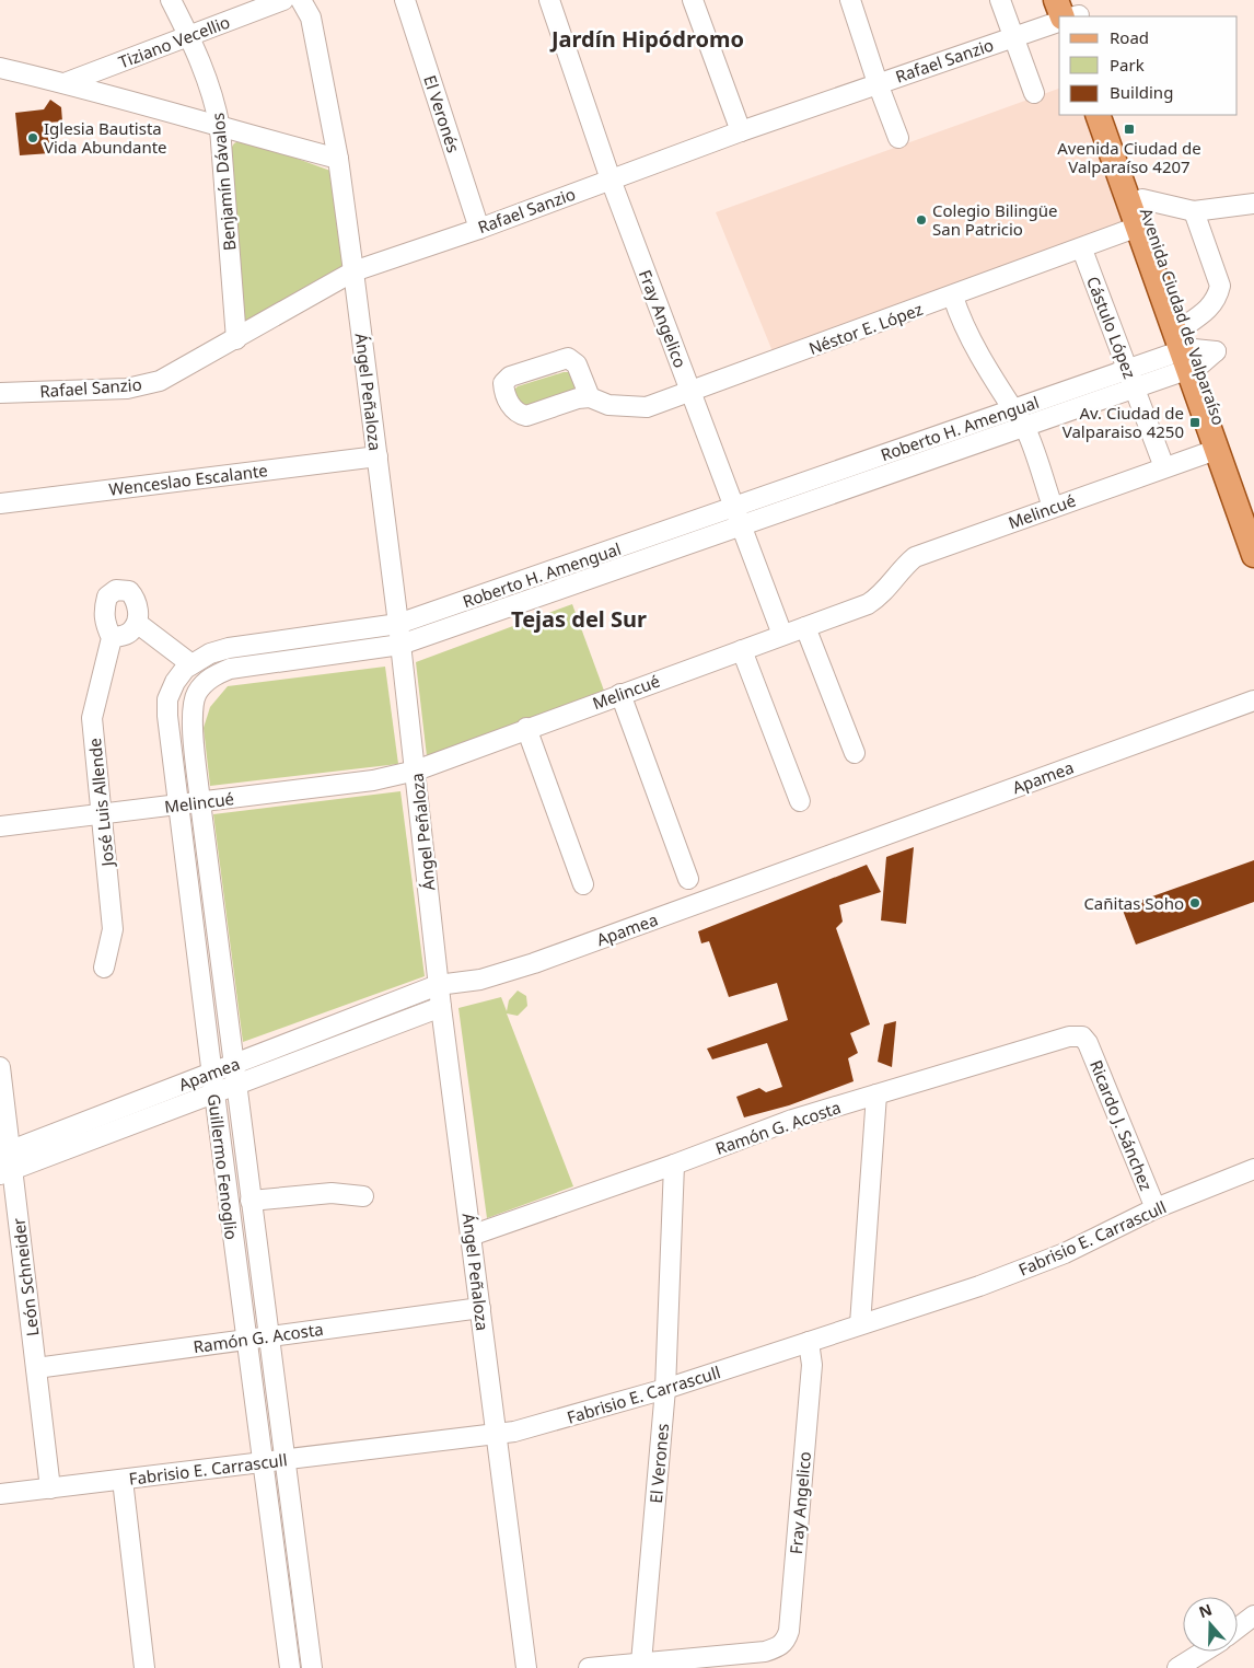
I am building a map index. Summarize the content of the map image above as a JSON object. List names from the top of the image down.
{
  "streets": {
    "main road": ["Avenida Ciudad de Valparaíso"],
    "street": [
      "Tiziano Vecellio",
      "Rafael Sanzio",
      "El Veronés",
      "Benjamín Dávalos",
      "Fray Angelico",
      "Cástulo López",
      "Néstor E. López",
      "Ángel Peñaloza",
      "Roberto H. Amengual",
      "Wenceslao Escalante",
      "Melincué",
      "Apamea",
      "José Luis Allende",
      "Ricardo J. Sánchez",
      "Ramón G. Acosta",
      "Guillermo Fenoglio",
      "Fabrisio E. Carrascull",
      "León Schneider",
      "El Verones"
    ]
  },
  "crossings": [
    ["Tiziano Vecellio", "Benjamín Dávalos"],
    ["Rafael Sanzio", "El Veronés"],
    ["Rafael Sanzio", "Benjamín Dávalos"],
    ["Rafael Sanzio", "Fray Angelico"],
    ["Rafael Sanzio", "Ángel Peñaloza"],
    ["Avenida Ciudad de Valparaíso", "Néstor E. López"],
    ["Avenida Ciudad de Valparaíso", "Roberto H. Amengual"],
    ["Avenida Ciudad de Valparaíso", "Melincué"],
    ["Fray Angelico", "Néstor E. López"],
    ["Fray Angelico", "Roberto H. Amengual"],
    ["Fray Angelico", "Melincué"],
    ["Fray Angelico", "Fabrisio E. Carrascull"],
    ["Fray Angelico", "El Verones"],
    ["Cástulo López", "Néstor E. López"],
    ["Cástulo López", "Roberto H. Amengual"],
    ["Cástulo López", "Melincué"],
    ["Ángel Peñaloza", "Roberto H. Amengual"],
    ["Ángel Peñaloza", "Wenceslao Escalante"],
    ["Ángel Peñaloza", "Melincué"],
    ["Ángel Peñaloza", "Apamea"],
    ["Ángel Peñaloza", "Ramón G. Acosta"],
    ["Ángel Peñaloza", "Fabrisio E. Carrascull"],
    ["Roberto H. Amengual", "Guillermo Fenoglio"],
    ["Melincué", "José Luis Allende"],
    ["Melincué", "Guillermo Fenoglio"],
    ["Apamea", "Guillermo Fenoglio"],
    ["Apamea", "León Schneider"],
    ["Ricardo J. Sánchez", "Ramón G. Acosta"],
    ["Ricardo J. Sánchez", "Fabrisio E. Carrascull"],
    ["Ramón G. Acosta", "Guillermo Fenoglio"],
    ["Ramón G. Acosta", "León Schneider"],
    ["Ramón G. Acosta", "El Verones"],
    ["Guillermo Fenoglio", "Fabrisio E. Carrascull"],
    ["Fabrisio E. Carrascull", "León Schneider"],
    ["Fabrisio E. Carrascull", "El Verones"]
  ],
  "districts": ["Jardín Hipódromo", "Tejas del Sur"],
  "places": {
    "transit": ["Avenida Ciudad de Valparaíso 4207", "Av. Ciudad de Valparaiso 4250"],
    "other": ["Iglesia Bautista Vida Abundante", "Colegio Bilingüe San Patricio", "Cañitas Soho"]
  },
  "legend": ["Road", "Park", "Building"],
  "north": "top"
}
